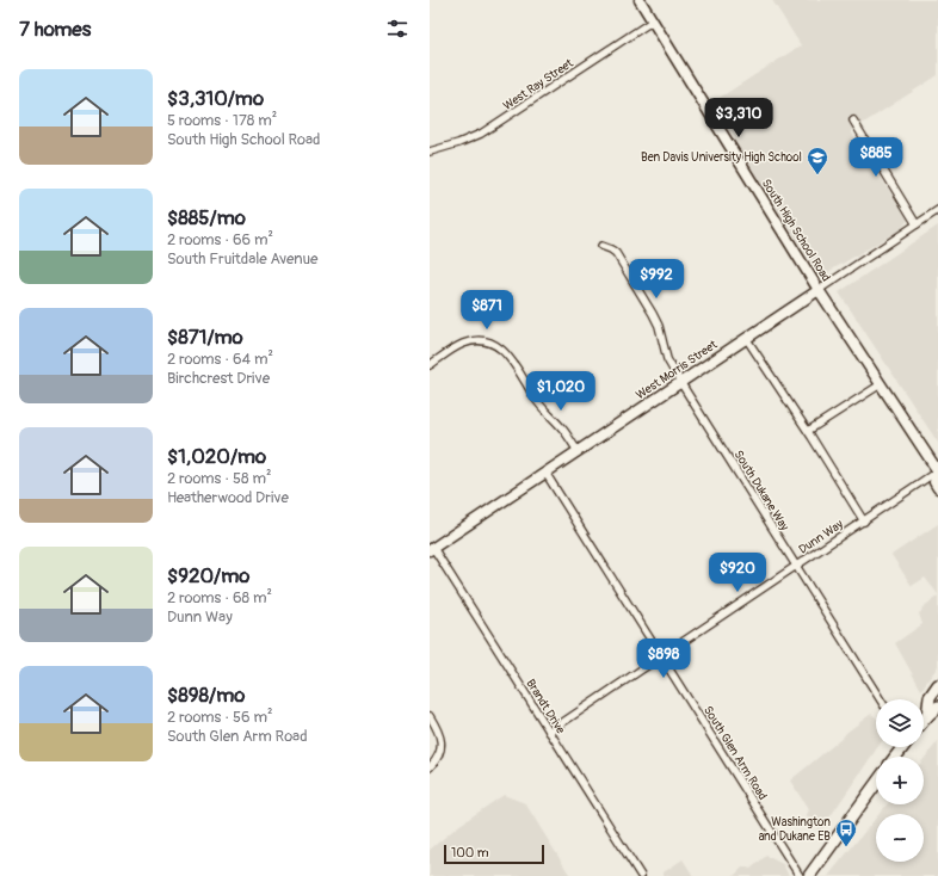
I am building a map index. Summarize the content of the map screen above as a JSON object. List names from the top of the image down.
{
  "streets": {
    "street": [
      "West Ray Street",
      "South High School Road",
      "West Morris Street",
      "South Dukane Way",
      "Dunn Way",
      "Brandt Drive",
      "South Glen Arm Road"
    ]
  },
  "crossings": [
    ["West Ray Street", "South High School Road"],
    ["South High School Road", "West Morris Street"],
    ["South High School Road", "Dunn Way"],
    ["West Morris Street", "South Dukane Way"],
    ["West Morris Street", "Brandt Drive"],
    ["West Morris Street", "South Glen Arm Road"],
    ["South Dukane Way", "Dunn Way"],
    ["Dunn Way", "Brandt Drive"],
    ["Dunn Way", "South Glen Arm Road"]
  ],
  "places": {
    "school or university": ["Ben Davis University High School"],
    "bus stop": ["Washington and Dukane EB"]
  },
  "scale_bar": "100 m",
  "page": {
    "heading": "7 homes",
    "list": [
      {
        "name": "$3,310/mo",
        "note": "5 rooms · 178 m² · South High School Road"
      },
      {
        "name": "$885/mo",
        "note": "2 rooms · 66 m² · South Fruitdale Avenue"
      },
      {
        "name": "$871/mo",
        "note": "2 rooms · 64 m² · Birchcrest Drive"
      },
      {
        "name": "$1,020/mo",
        "note": "2 rooms · 58 m² · Heatherwood Drive"
      },
      {
        "name": "$920/mo",
        "note": "2 rooms · 68 m² · Dunn Way"
      },
      {
        "name": "$898/mo",
        "note": "2 rooms · 56 m² · South Glen Arm Road"
      }
    ],
    "price": [
      "$3,310",
      "$885",
      "$992",
      "$871",
      "$1,020",
      "$920",
      "$898"
    ],
    "map_buttons": ["+", "−"],
    "scale": "100 m"
  }
}
